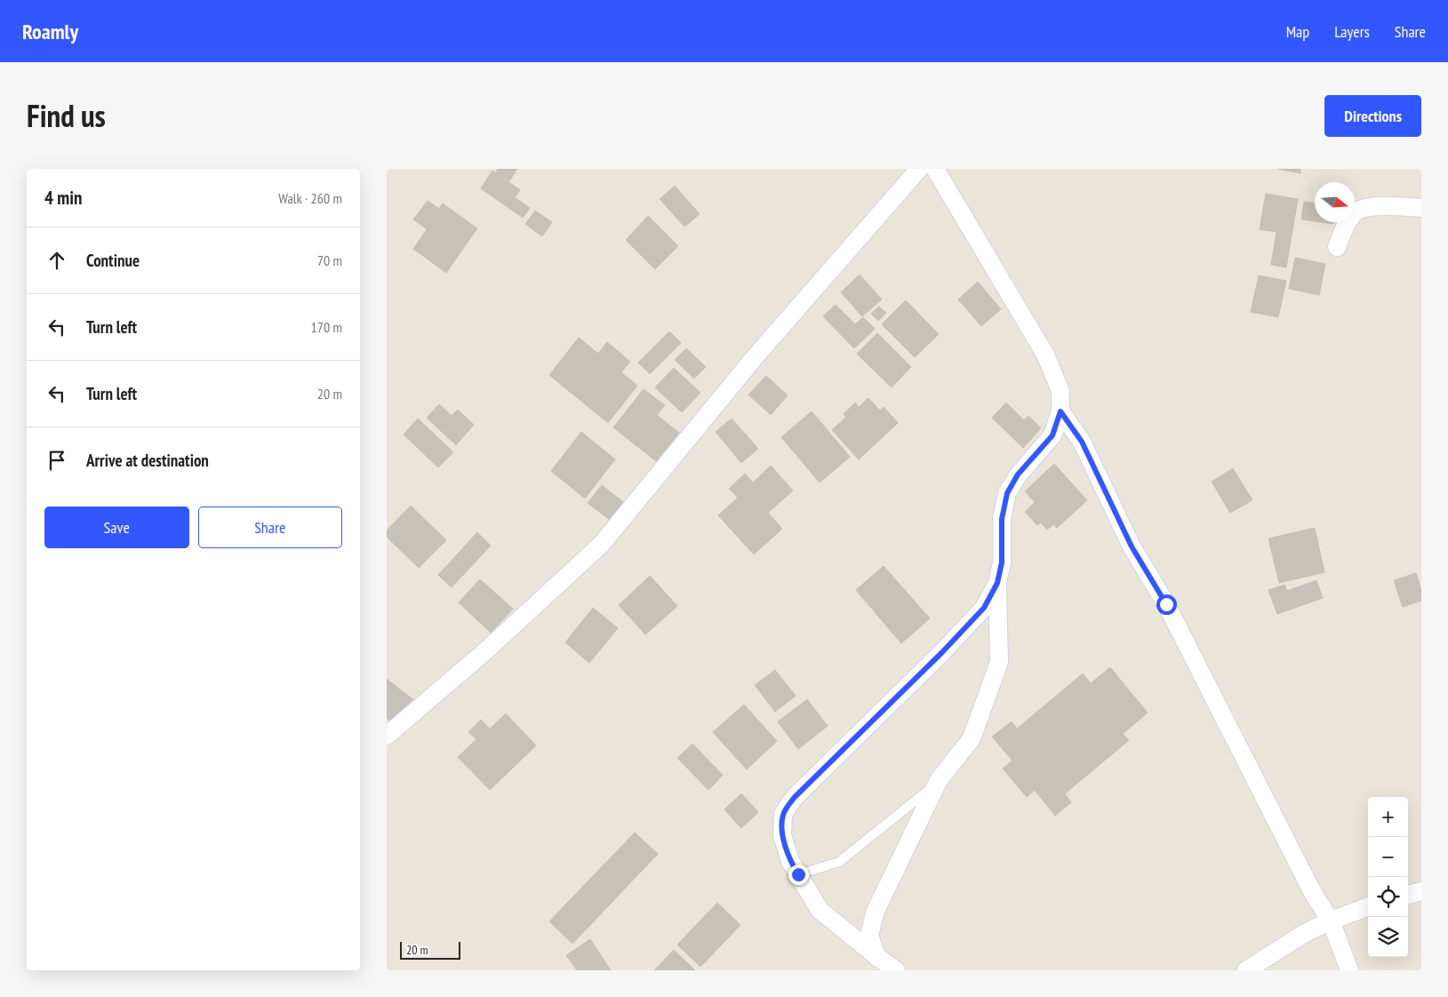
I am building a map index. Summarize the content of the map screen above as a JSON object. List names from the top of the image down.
{
  "scale_bar": "20 m",
  "north": "right",
  "page": {
    "header": "Roamly",
    "nav": ["Map", "Layers", "Share"],
    "title": "Find us",
    "buttons": [
      "Directions",
      ["Save", "Share"]
    ],
    "heading": ["4 min", "Walk · 260 m"],
    "list": [
      ["Continue", "70 m"],
      ["Turn left", "170 m"],
      ["Turn left", "20 m"],
      "Arrive at destination"
    ],
    "map_buttons": ["+", "−"],
    "scale": "20 m"
  }
}
